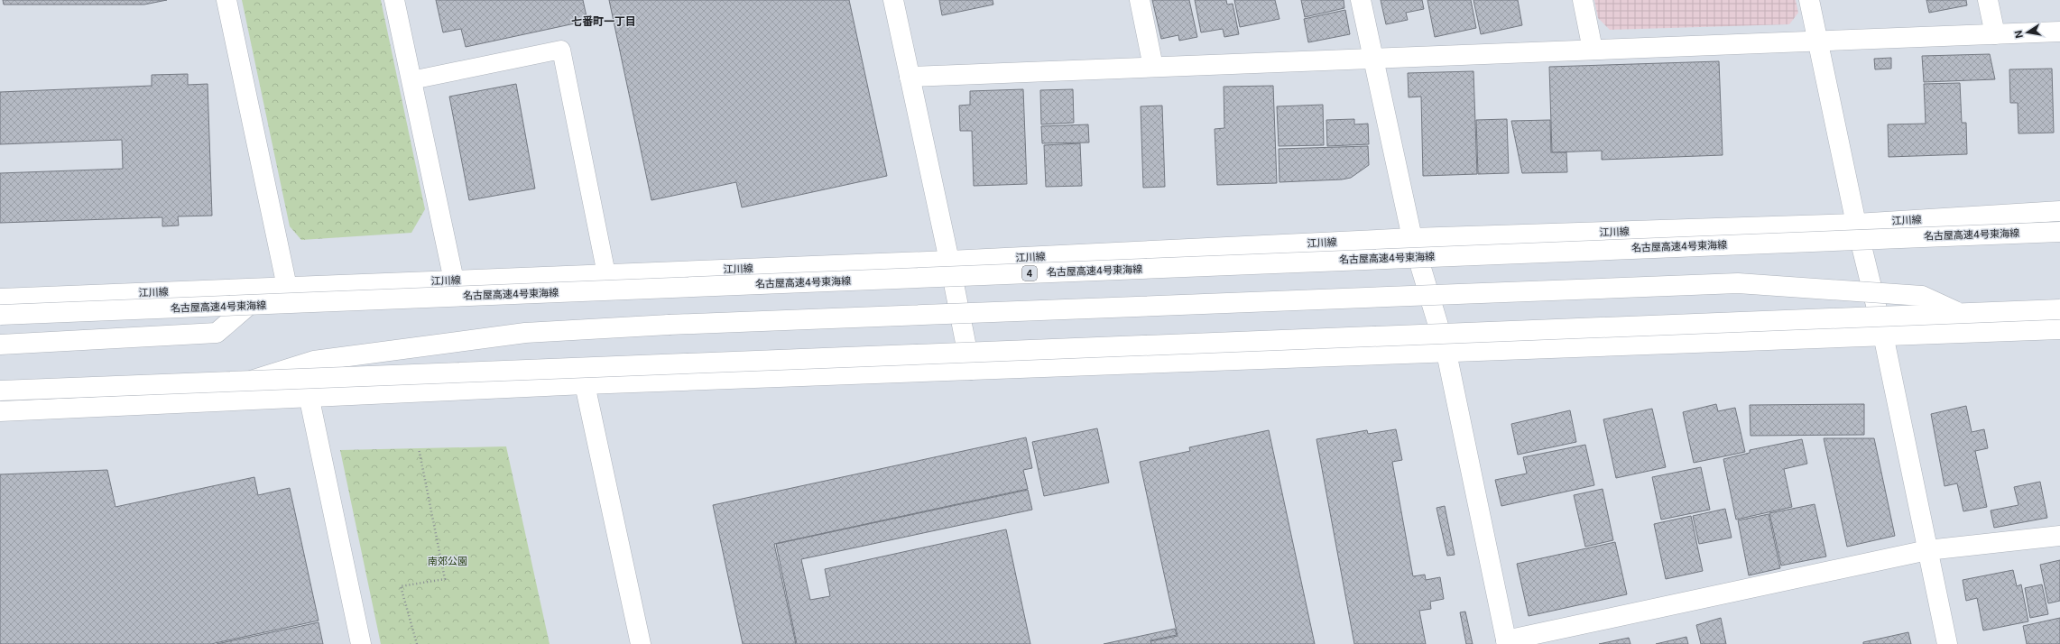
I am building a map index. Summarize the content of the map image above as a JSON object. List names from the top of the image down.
{
  "streets": {
    "main road": ["江川線", "名古屋高速4号東海線", "4"]
  },
  "districts": ["七番町一丁目"],
  "parks": ["南郊公園"],
  "north": "left"
}
